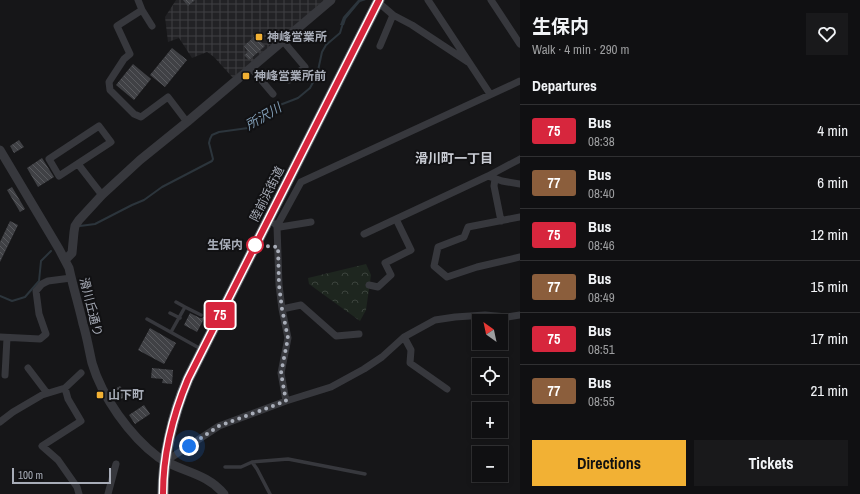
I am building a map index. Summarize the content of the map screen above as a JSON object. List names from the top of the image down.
{
  "streets": {
    "highway": ["陸前浜街道"],
    "street": ["滑川丘通り"]
  },
  "crossings": [
    ["陸前浜街道", "滑川丘通り"]
  ],
  "districts": ["滑川町一丁目"],
  "water": ["所沢川"],
  "places": {
    "transit": ["神峰営業所", "神峰営業所前", "山下町"],
    "other": ["生保内"]
  },
  "lines": ["bus line 75"],
  "scale_bar": "100 m",
  "north": "top left",
  "page": {
    "on_map": "75",
    "heading": [
      ["生保内", "Walk · 4 min · 290 m"],
      "Departures"
    ],
    "list": [
      {
        "mark": "75",
        "name": "Bus",
        "note": "08:38",
        "value": "4 min"
      },
      {
        "mark": "77",
        "name": "Bus",
        "note": "08:40",
        "value": "6 min"
      },
      {
        "mark": "75",
        "name": "Bus",
        "note": "08:46",
        "value": "12 min"
      },
      {
        "mark": "77",
        "name": "Bus",
        "note": "08:49",
        "value": "15 min"
      },
      {
        "mark": "75",
        "name": "Bus",
        "note": "08:51",
        "value": "17 min"
      },
      {
        "mark": "77",
        "name": "Bus",
        "note": "08:55",
        "value": "21 min"
      }
    ],
    "map_buttons": ["+", "−"],
    "buttons": ["Directions", "Tickets"],
    "scale": "100 m"
  }
}
